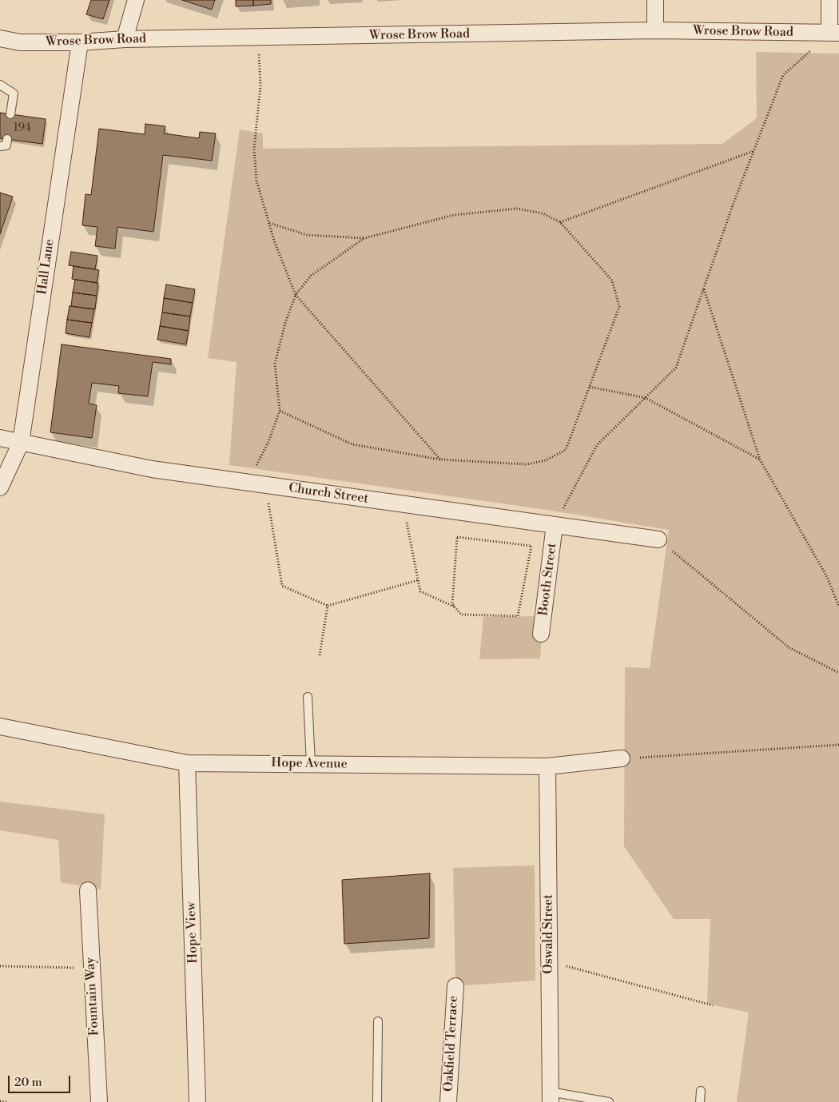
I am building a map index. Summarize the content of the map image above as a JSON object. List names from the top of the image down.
{
  "streets": {
    "street": [
      "Wrose Brow Road",
      "Hall Lane",
      "Church Street",
      "Booth Street",
      "Hope Avenue",
      "Hope View",
      "Oswald Street",
      "Fountain Way",
      "Oakfield Terrace"
    ]
  },
  "crossings": [
    ["Wrose Brow Road", "Hall Lane"],
    ["Hall Lane", "Church Street"],
    ["Church Street", "Booth Street"],
    ["Hope Avenue", "Hope View"],
    ["Hope Avenue", "Oswald Street"]
  ],
  "house_numbers": ["194"],
  "scale_bar": "20 m"
}
